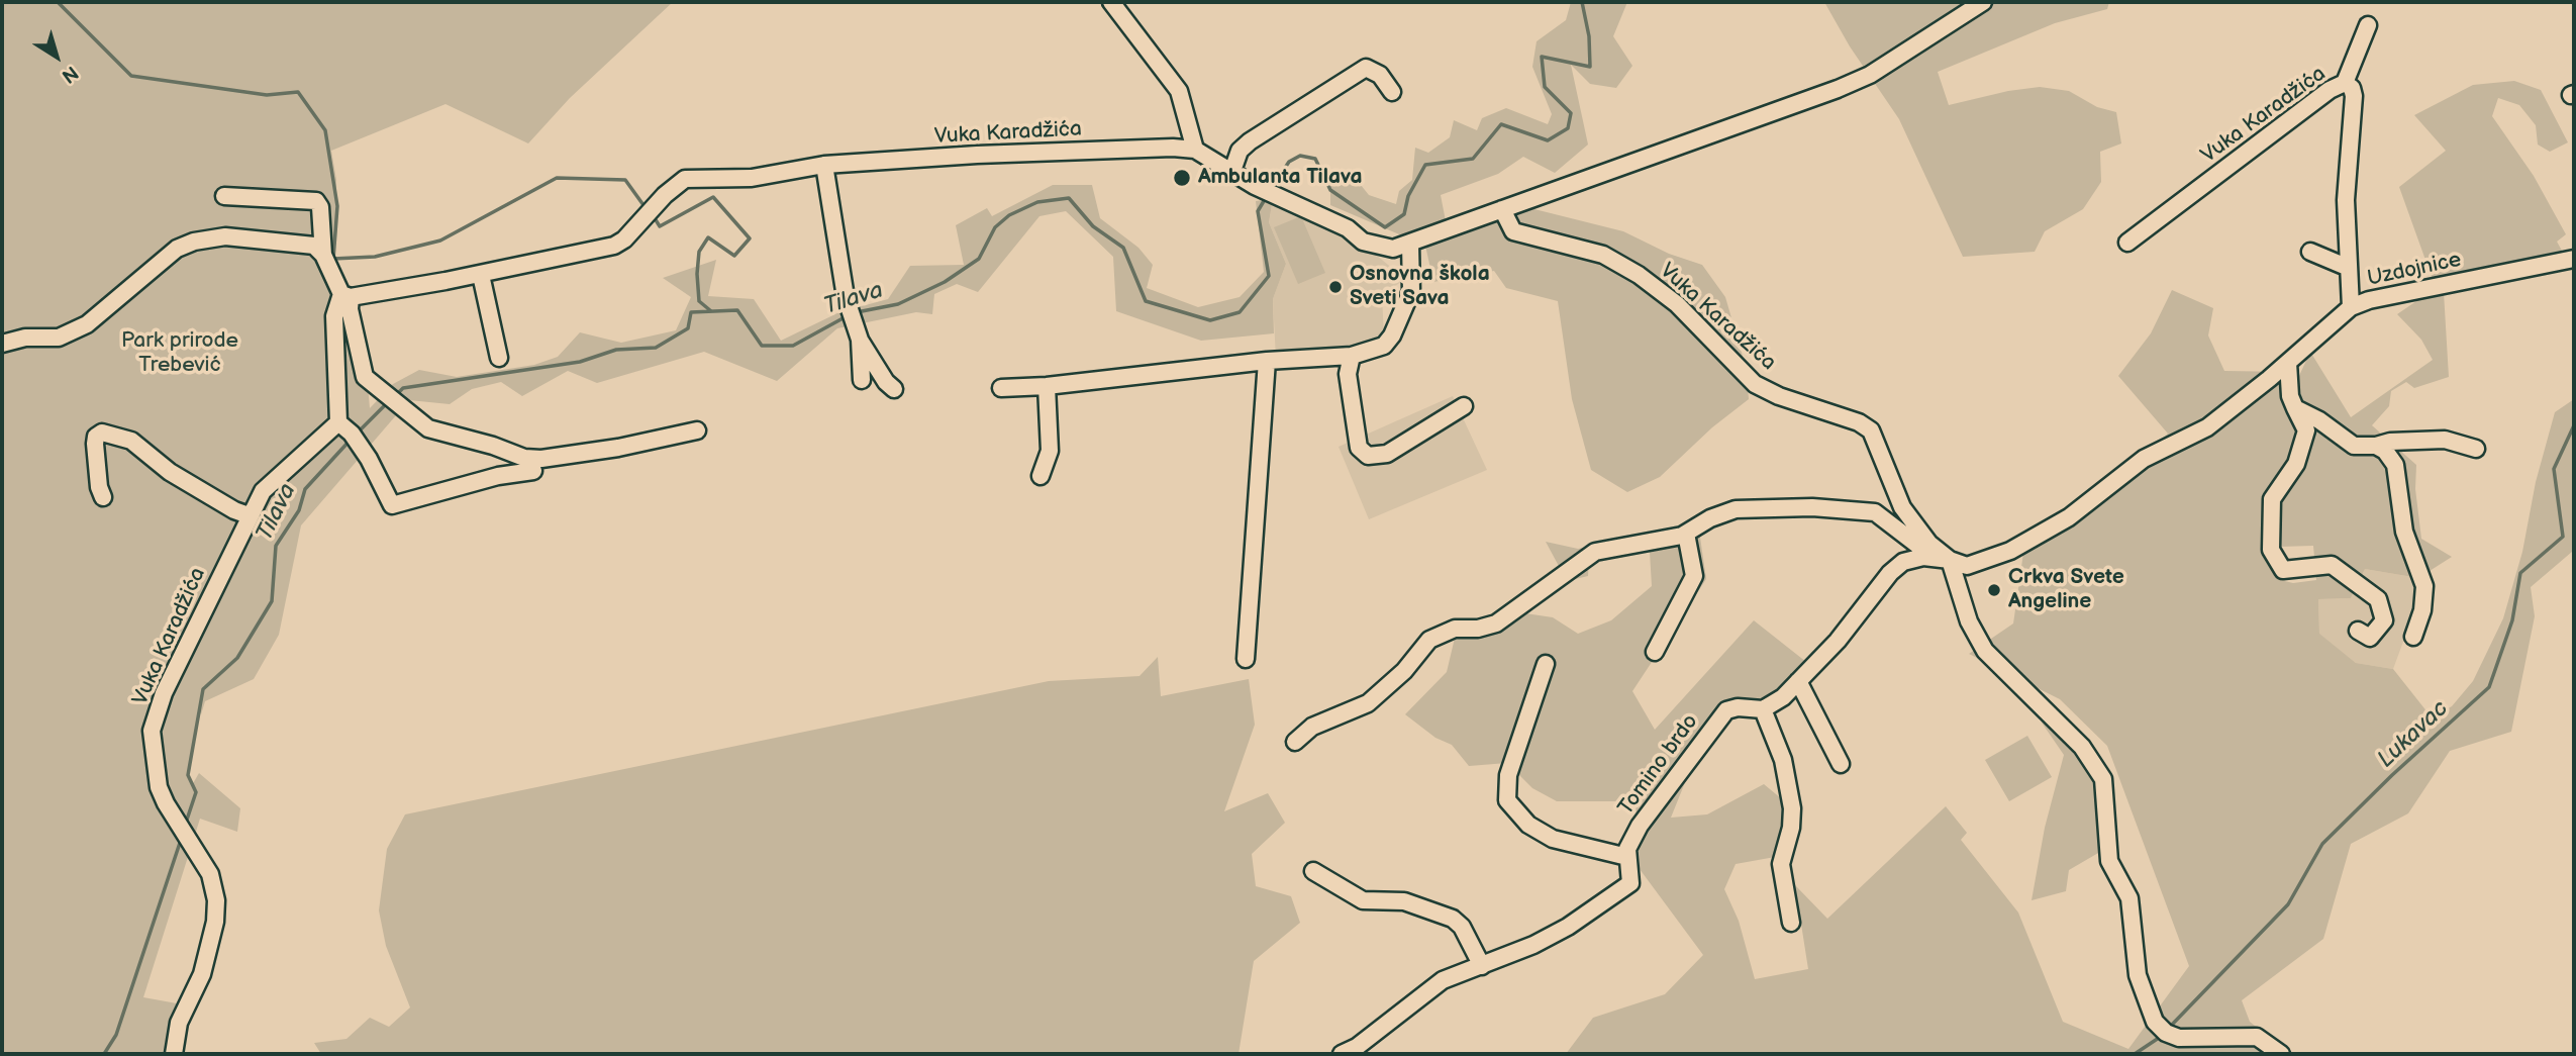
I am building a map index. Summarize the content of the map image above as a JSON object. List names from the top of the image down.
{
  "streets": {
    "street": ["Vuka Karadžića", "Uzdojnice", "Tomino brdo"]
  },
  "crossings": [
    ["Vuka Karadžića", "Uzdojnice"]
  ],
  "water": ["Tilava", "Lukavac"],
  "parks": ["Park prirode Trebević"],
  "places": ["Ambulanta Tilava", "Osnovna škola Sveti Sava", "Crkva Svete Angeline"],
  "north": "bottom right"
}
